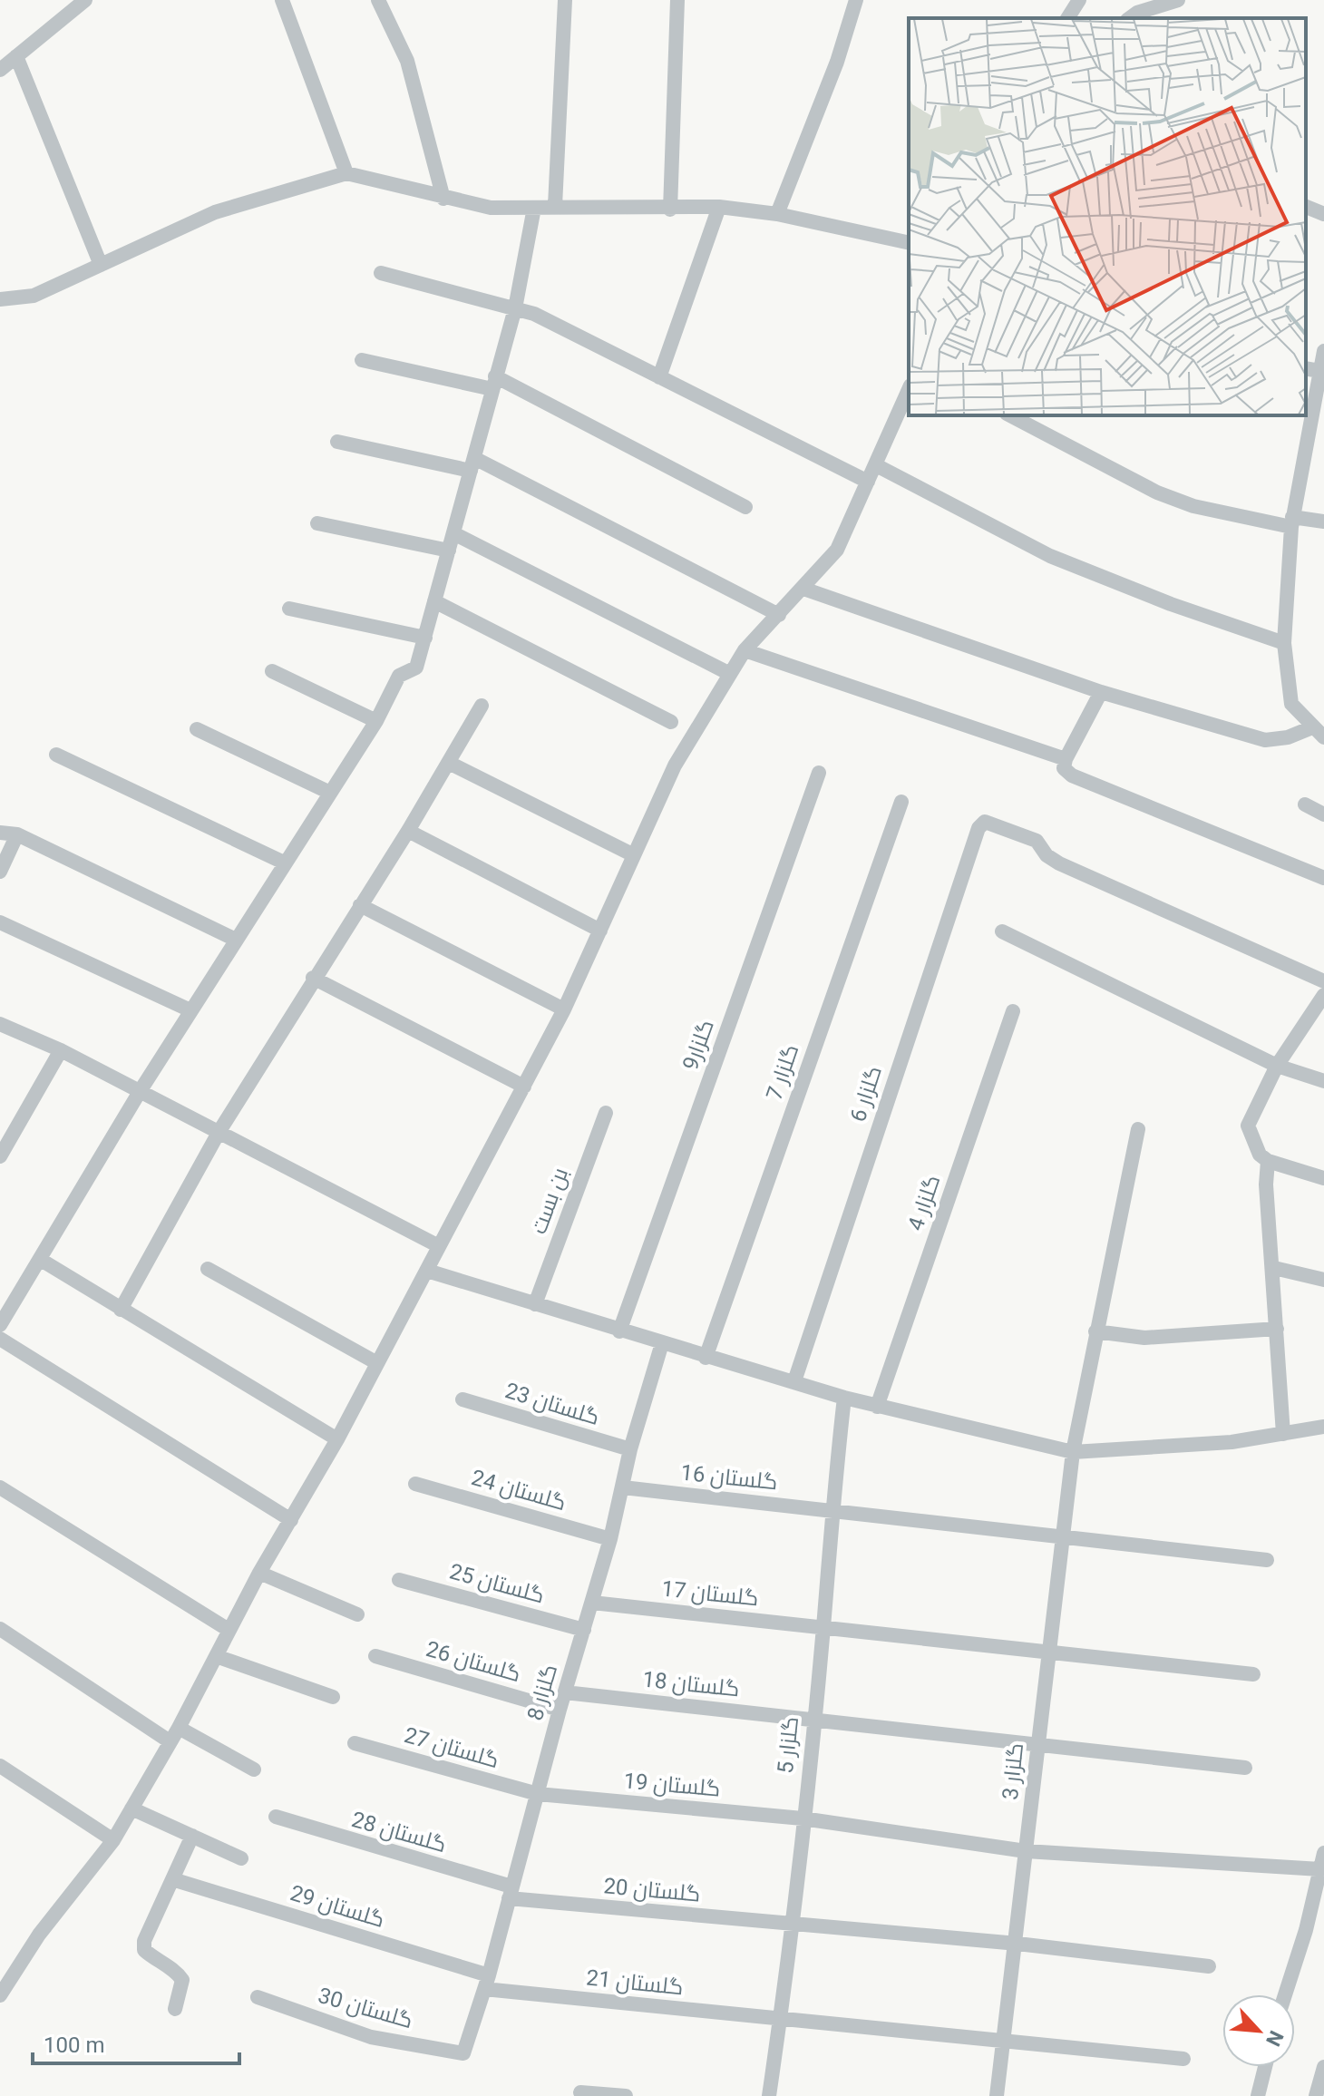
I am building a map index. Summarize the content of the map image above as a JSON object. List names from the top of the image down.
{
  "streets": {
    "street": [
      "گلزار9",
      "گلزار 7",
      "گلزار 6",
      "بن بست",
      "گلزار 4",
      "گلستان 23",
      "گلستان 16",
      "گلستان 24",
      "گلستان 25",
      "گلستان 17",
      "گلستان 26",
      "گلستان 18",
      "گلزار 8",
      "گلزار 5",
      "گلستان 27",
      "گلزار 3",
      "گلستان 19",
      "گلستان 28",
      "گلستان 20",
      "گلستان 29",
      "گلستان 21",
      "گلستان 30"
    ]
  },
  "crossings": [
    ["گلستان 23", "گلزار 8"],
    ["گلستان 16", "گلزار 8"],
    ["گلستان 16", "گلزار 5"],
    ["گلستان 16", "گلزار 3"],
    ["گلستان 24", "گلزار 8"],
    ["گلستان 25", "گلزار 8"],
    ["گلستان 17", "گلزار 8"],
    ["گلستان 17", "گلزار 5"],
    ["گلستان 17", "گلزار 3"],
    ["گلستان 26", "گلزار 8"],
    ["گلستان 18", "گلزار 8"],
    ["گلستان 18", "گلزار 5"],
    ["گلستان 18", "گلزار 3"],
    ["گلزار 8", "گلستان 27"],
    ["گلزار 8", "گلستان 19"],
    ["گلزار 8", "گلستان 28"],
    ["گلزار 8", "گلستان 20"],
    ["گلزار 8", "گلستان 29"],
    ["گلزار 8", "گلستان 21"],
    ["گلزار 8", "گلستان 30"],
    ["گلزار 5", "گلستان 19"],
    ["گلزار 5", "گلستان 20"],
    ["گلزار 5", "گلستان 21"],
    ["گلستان 27", "گلستان 19"],
    ["گلزار 3", "گلستان 19"],
    ["گلزار 3", "گلستان 20"],
    ["گلزار 3", "گلستان 21"],
    ["گلستان 28", "گلستان 20"],
    ["گلستان 29", "گلستان 21"]
  ],
  "scale_bar": "100 m",
  "north": "bottom right"
}
